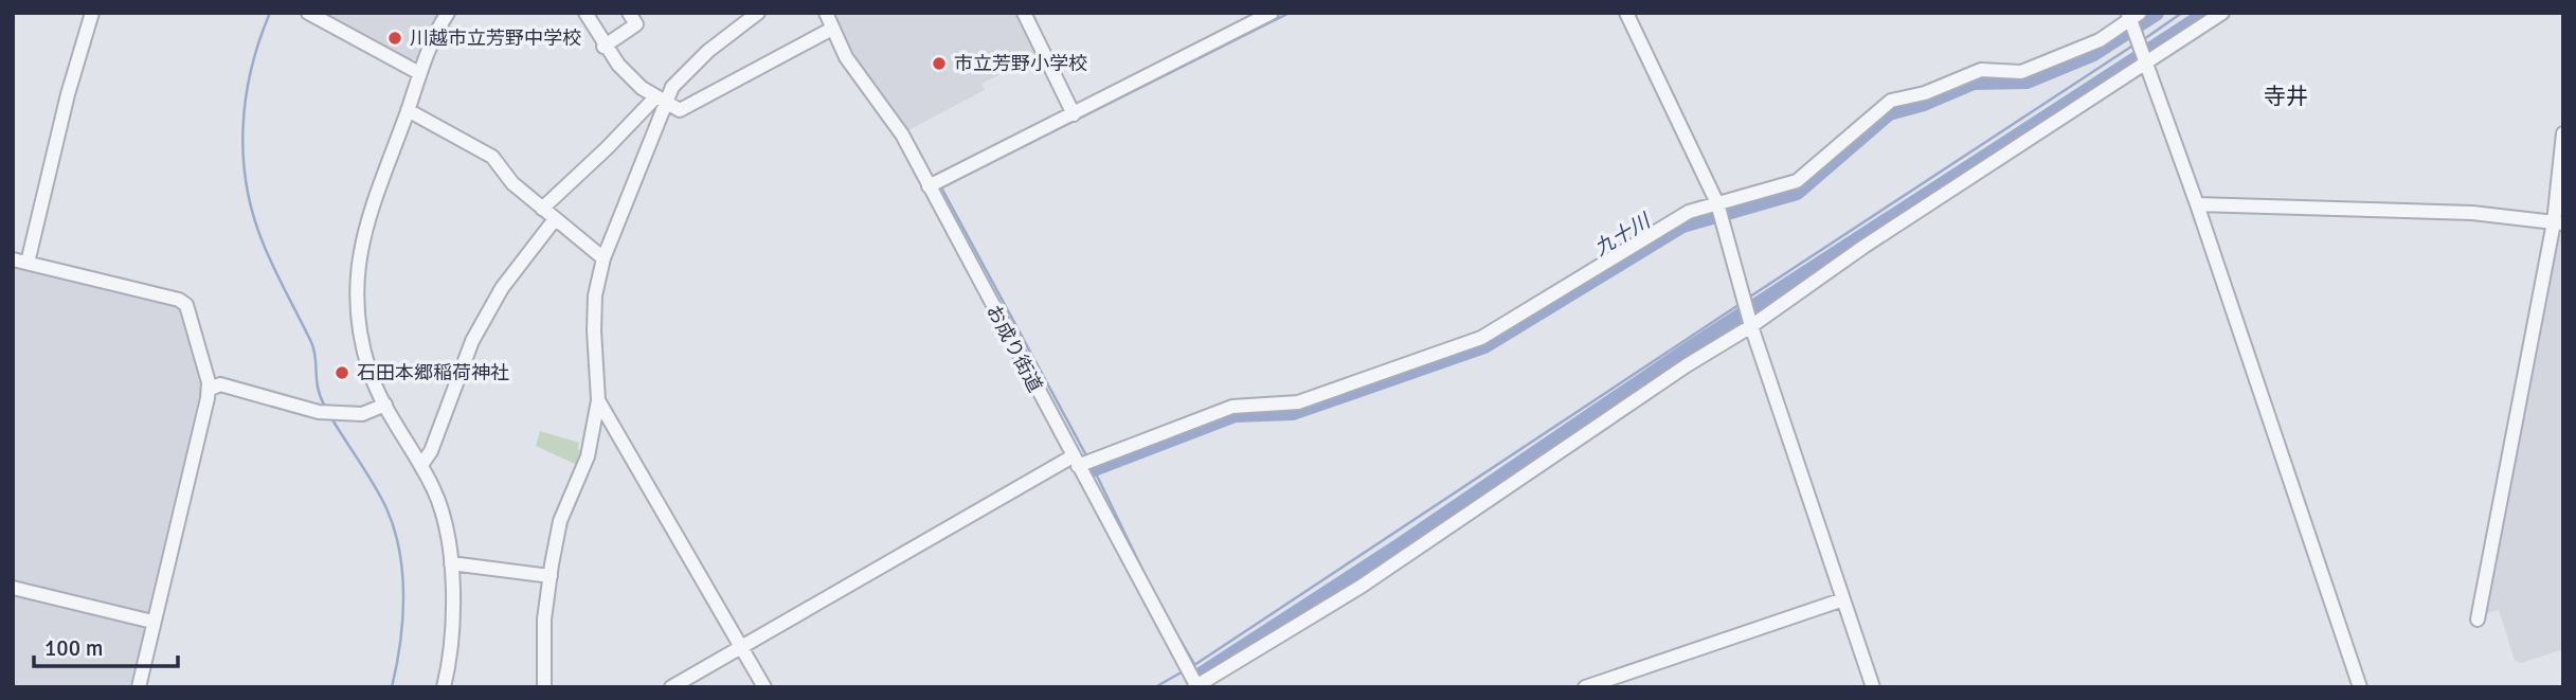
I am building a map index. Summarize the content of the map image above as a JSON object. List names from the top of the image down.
{
  "streets": {
    "street": ["お成り街道"]
  },
  "districts": ["寺井"],
  "water": ["九十川"],
  "places": ["川越市立芳野中学校", "市立芳野小学校", "石田本郷稲荷神社"],
  "scale_bar": "100 m"
}
